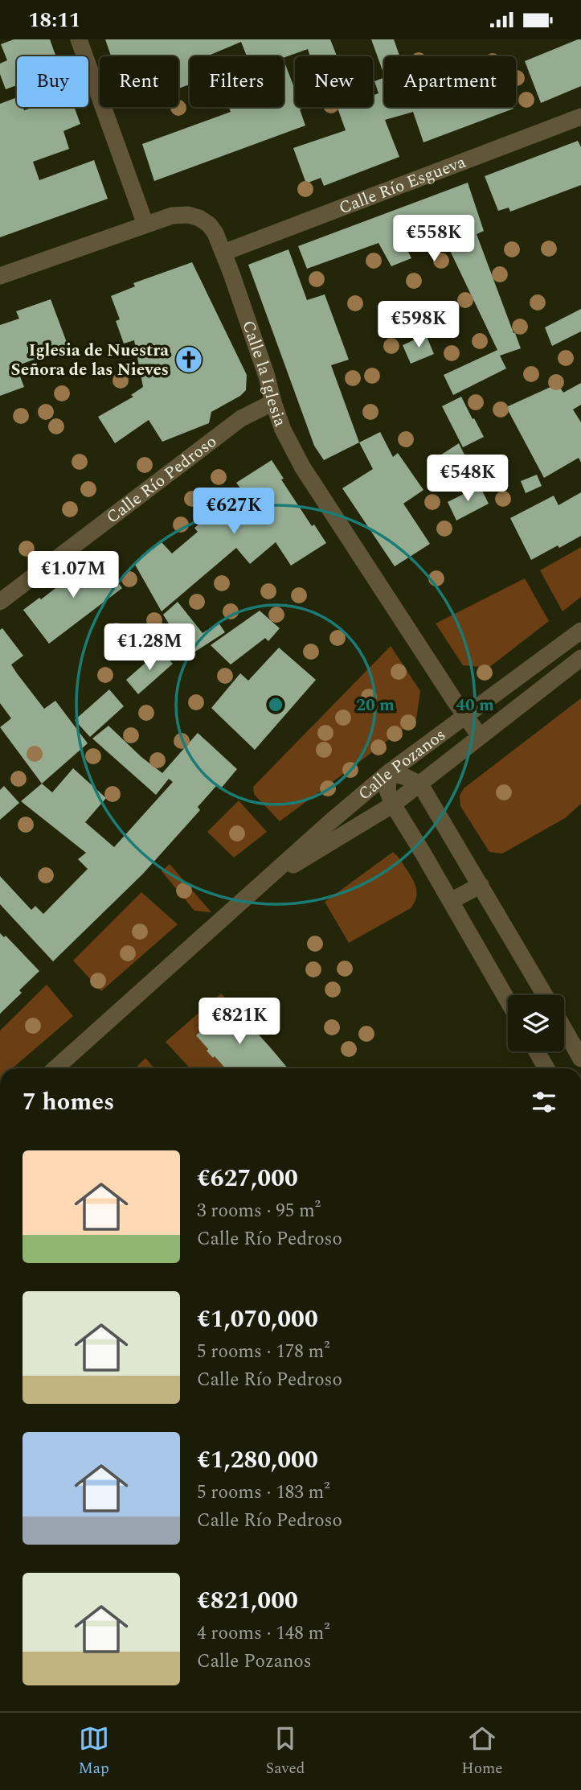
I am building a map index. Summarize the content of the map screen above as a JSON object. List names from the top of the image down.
{
  "streets": {
    "street": [
      "Calle Río Esgueva",
      "Calle la Iglesia",
      "Calle Río Pedroso",
      "Calle Pozanos"
    ]
  },
  "crossings": [
    ["Calle Río Esgueva", "Calle la Iglesia"],
    ["Calle la Iglesia", "Calle Río Pedroso"],
    ["Calle la Iglesia", "Calle Pozanos"]
  ],
  "places": {
    "church": ["Iglesia de Nuestra Señora de las Nieves"]
  },
  "page": {
    "status": "18:11",
    "chip": [
      "Buy",
      "Rent",
      "Filters",
      "New",
      "Apartment"
    ],
    "price": [
      "€558K",
      "€598K",
      "€548K",
      "€627K",
      "€1.07M",
      "€1.28M",
      "€821K"
    ],
    "heading": "7 homes",
    "list": [
      {
        "name": "€627,000",
        "note": "3 rooms · 95 m² · Calle Río Pedroso"
      },
      {
        "name": "€1,070,000",
        "note": "5 rooms · 178 m² · Calle Río Pedroso"
      },
      {
        "name": "€1,280,000",
        "note": "5 rooms · 183 m² · Calle Río Pedroso"
      },
      {
        "name": "€821,000",
        "note": "4 rooms · 148 m² · Calle Pozanos"
      }
    ],
    "tabs": ["Map", "Saved", "Home"]
  },
  "rings": ["20 m", "40 m"]
}
